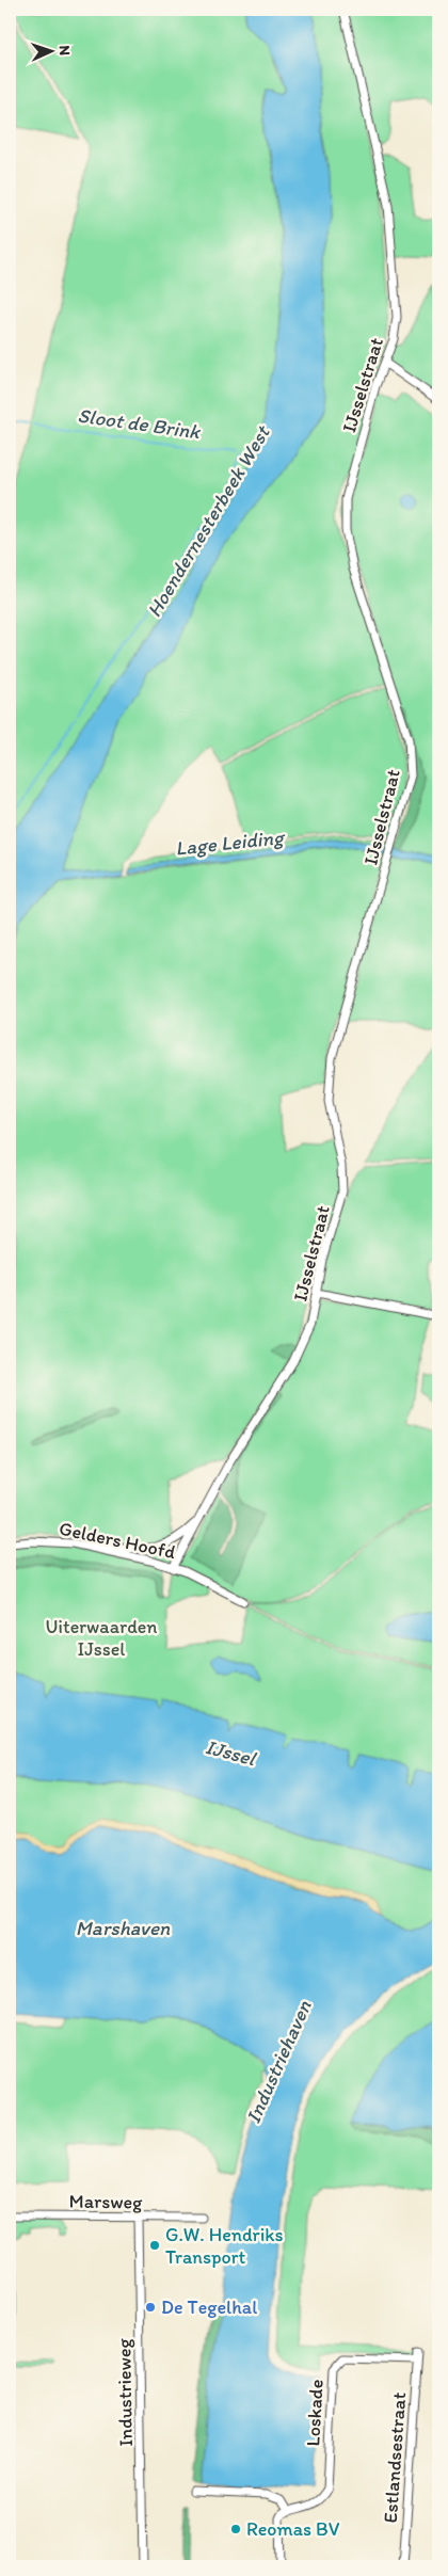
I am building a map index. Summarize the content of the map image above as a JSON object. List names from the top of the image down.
{
  "streets": {
    "street": [
      "IJsselstraat",
      "Gelders Hoofd",
      "Marsweg",
      "Industrieweg",
      "Loskade",
      "Estlandsestraat"
    ]
  },
  "crossings": [
    ["IJsselstraat", "Gelders Hoofd"],
    ["Marsweg", "Industrieweg"],
    ["Loskade", "Estlandsestraat"]
  ],
  "water": [
    "Sloot de Brink",
    "Hoendernesterbeek West",
    "Lage Leiding",
    "IJssel",
    "Marshaven",
    "Industriehaven"
  ],
  "parks": ["Uiterwaarden IJssel"],
  "places": ["G.W. Hendriks Transport", "De Tegelhal", "Reomas BV"],
  "north": "right"
}
